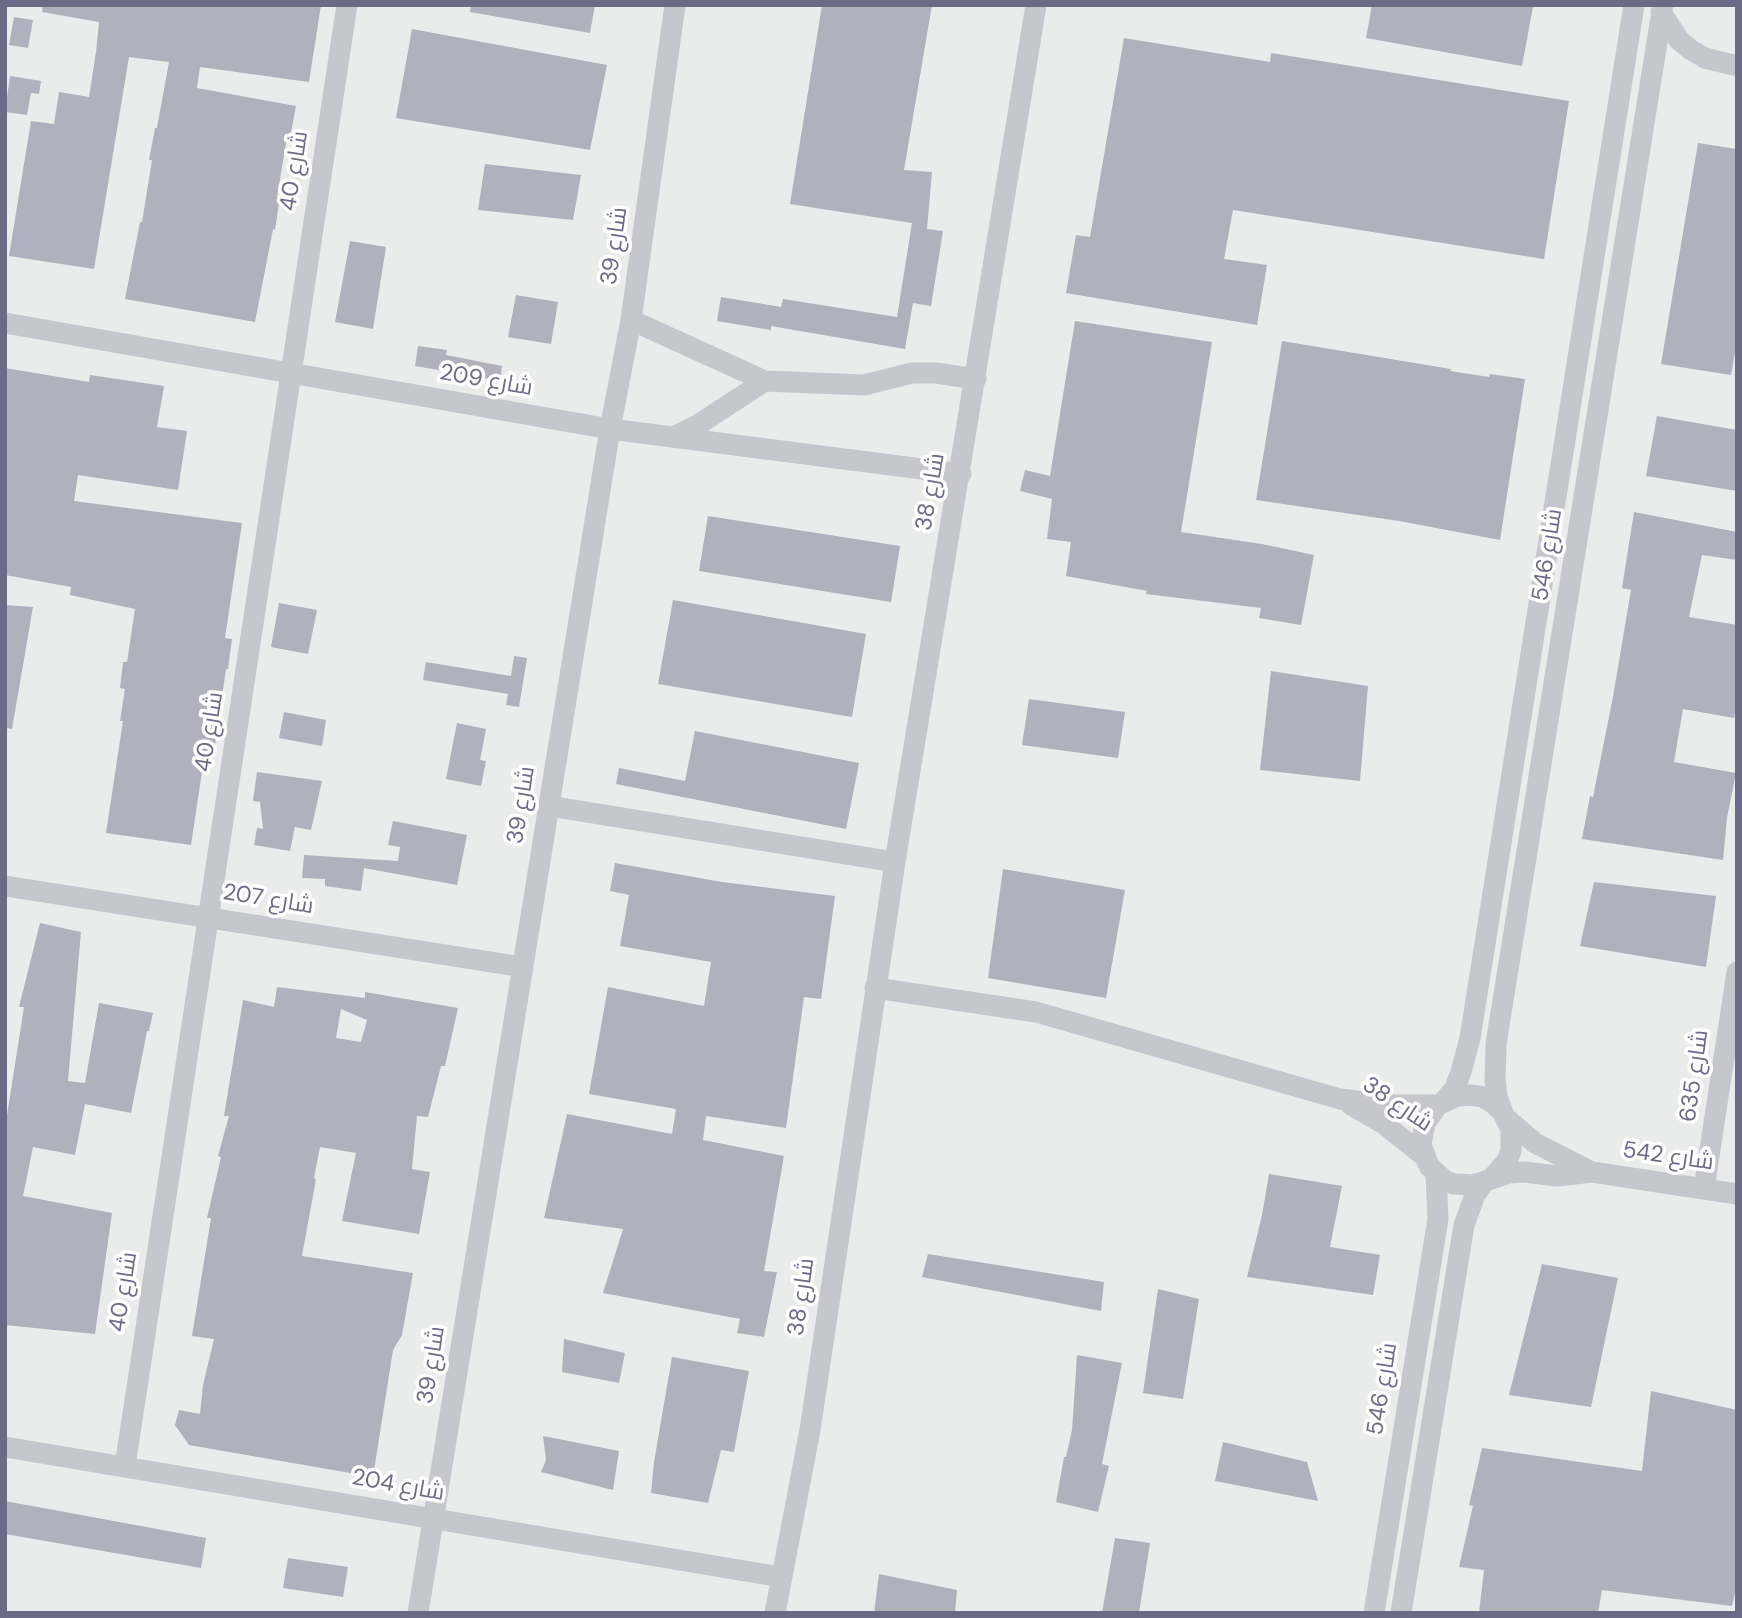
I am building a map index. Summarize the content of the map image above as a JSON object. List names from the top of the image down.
{
  "streets": {
    "street": [
      "شارع 40",
      "شارع 39",
      "شارع 209",
      "شارع 38",
      "شارع 546",
      "شارع 207",
      "شارع 635",
      "شارع 542",
      "شارع 204"
    ]
  },
  "crossings": [
    ["شارع 40", "شارع 209"],
    ["شارع 40", "شارع 207"],
    ["شارع 40", "شارع 204"],
    ["شارع 39", "شارع 209"],
    ["شارع 39", "شارع 207"],
    ["شارع 39", "شارع 204"],
    ["شارع 209", "شارع 38"],
    ["شارع 38", "شارع 546"],
    ["شارع 38", "شارع 542"],
    ["شارع 38", "شارع 204"],
    ["شارع 546", "شارع 542"],
    ["شارع 635", "شارع 542"]
  ]
}
